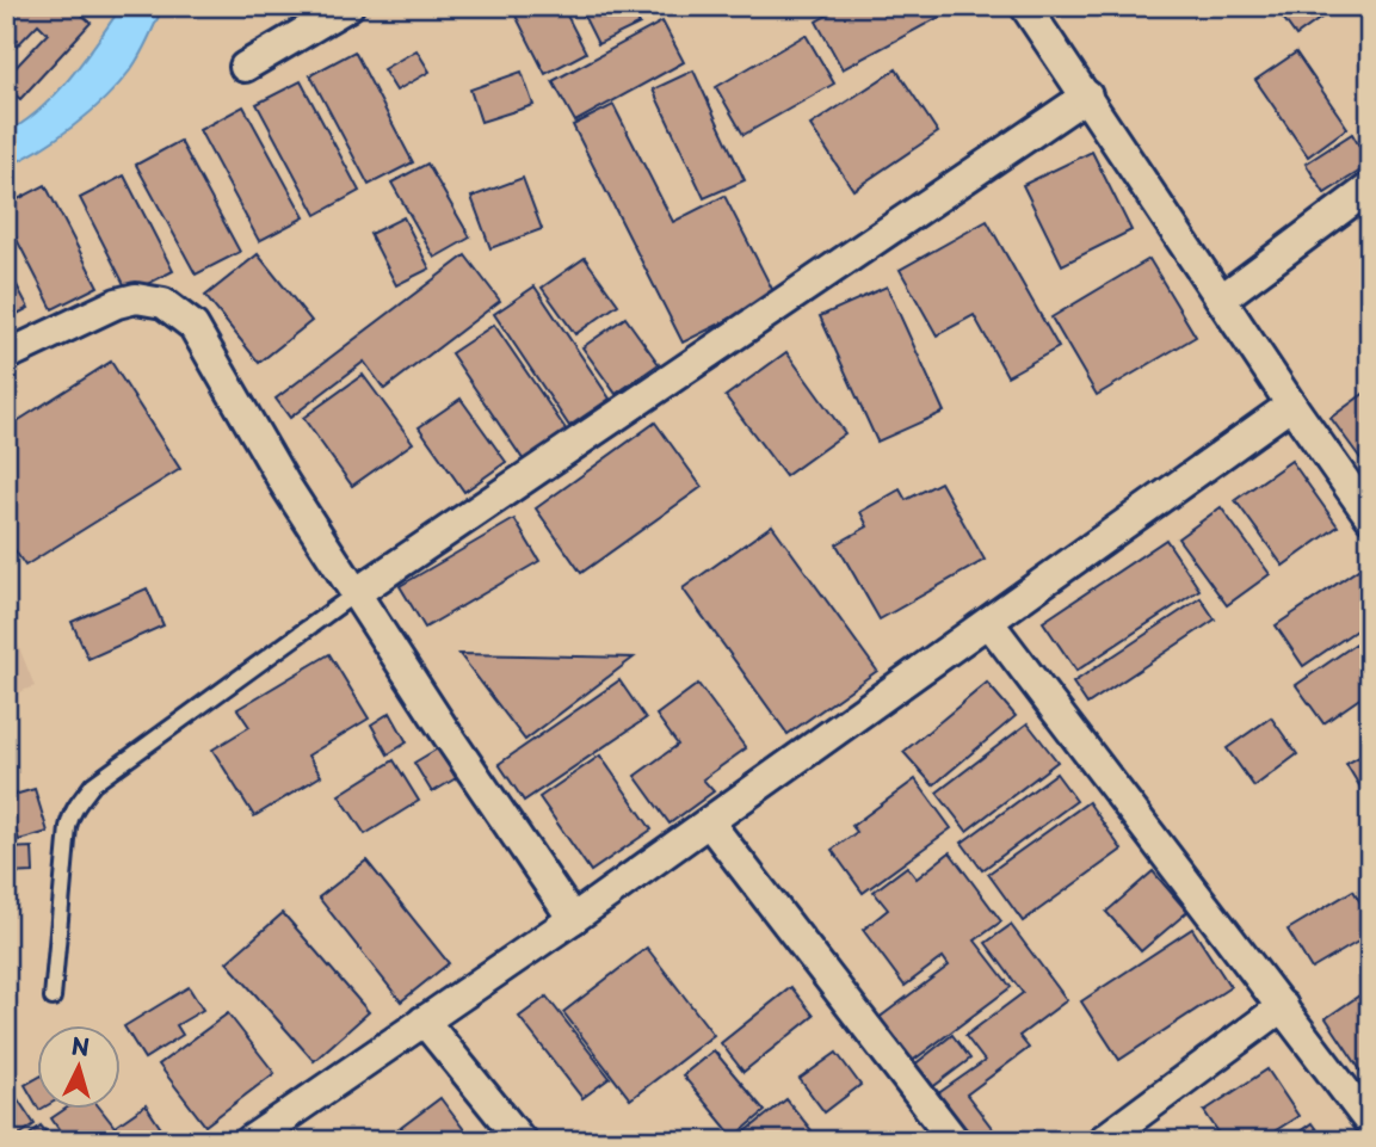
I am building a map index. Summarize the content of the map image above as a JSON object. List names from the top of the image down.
{
  "north": "top"
}
